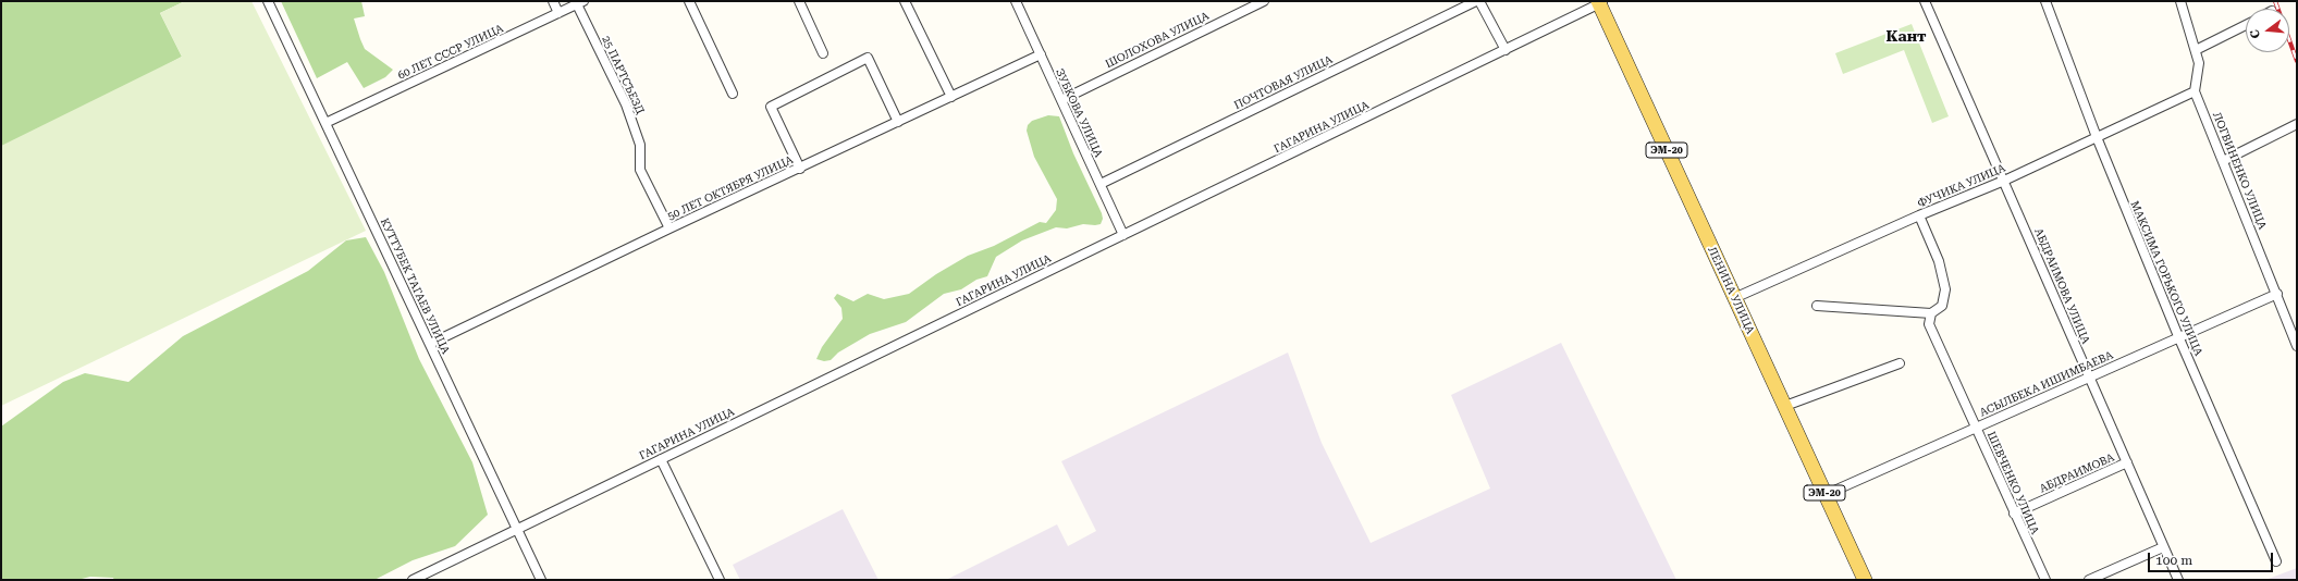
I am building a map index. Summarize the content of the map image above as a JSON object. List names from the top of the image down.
{
  "streets": {
    "main road": ["ЭМ-20", "ЛЕНИНА УЛИЦА"],
    "street": [
      "ШОЛОХОВА УЛИЦА",
      "60 ЛЕТ СССР УЛИЦА",
      "25 ПАРТСЪЕЗД",
      "ПОЧТОВАЯ УЛИЦА",
      "ЗУБКОВА УЛИЦА",
      "ГАГАРИНА УЛИЦА",
      "ЛОГВИНЕНКО УЛИЦА",
      "ФУЧИКА УЛИЦА",
      "50 ЛЕТ ОКТЯБРЯ УЛИЦА",
      "МАКСИМА ГОРЬКОГО УЛИЦА",
      "КУТТУБЕК ТАГАЕВ УЛИЦА",
      "АБДРАИМОВА УЛИЦА",
      "АСЫЛБЕКА ИШИМБАЕВА",
      "АБДРАИМОВА",
      "ШЕВЧЕНКО УЛИЦА"
    ]
  },
  "crossings": [
    ["ШОЛОХОВА УЛИЦА", "ЗУБКОВА УЛИЦА"],
    ["60 ЛЕТ СССР УЛИЦА", "25 ПАРТСЪЕЗД"],
    ["60 ЛЕТ СССР УЛИЦА", "КУТТУБЕК ТАГАЕВ УЛИЦА"],
    ["25 ПАРТСЪЕЗД", "50 ЛЕТ ОКТЯБРЯ УЛИЦА"],
    ["ПОЧТОВАЯ УЛИЦА", "ЗУБКОВА УЛИЦА"],
    ["ЗУБКОВА УЛИЦА", "ГАГАРИНА УЛИЦА"],
    ["ЗУБКОВА УЛИЦА", "50 ЛЕТ ОКТЯБРЯ УЛИЦА"],
    ["ГАГАРИНА УЛИЦА", "КУТТУБЕК ТАГАЕВ УЛИЦА"],
    ["ГАГАРИНА УЛИЦА", "ЛЕНИНА УЛИЦА"],
    ["ЛОГВИНЕНКО УЛИЦА", "ФУЧИКА УЛИЦА"],
    ["ЛОГВИНЕНКО УЛИЦА", "АСЫЛБЕКА ИШИМБАЕВА"],
    ["ФУЧИКА УЛИЦА", "МАКСИМА ГОРЬКОГО УЛИЦА"],
    ["ФУЧИКА УЛИЦА", "АБДРАИМОВА УЛИЦА"],
    ["ФУЧИКА УЛИЦА", "ЛЕНИНА УЛИЦА"],
    ["50 ЛЕТ ОКТЯБРЯ УЛИЦА", "КУТТУБЕК ТАГАЕВ УЛИЦА"],
    ["МАКСИМА ГОРЬКОГО УЛИЦА", "АСЫЛБЕКА ИШИМБАЕВА"],
    ["АБДРАИМОВА УЛИЦА", "АСЫЛБЕКА ИШИМБАЕВА"],
    ["АБДРАИМОВА УЛИЦА", "АБДРАИМОВА"],
    ["ЛЕНИНА УЛИЦА", "АСЫЛБЕКА ИШИМБАЕВА"],
    ["АСЫЛБЕКА ИШИМБАЕВА", "ШЕВЧЕНКО УЛИЦА"],
    ["АБДРАИМОВА", "ШЕВЧЕНКО УЛИЦА"]
  ],
  "districts": ["Кант"],
  "scale_bar": "100 m",
  "north": "left"
}
